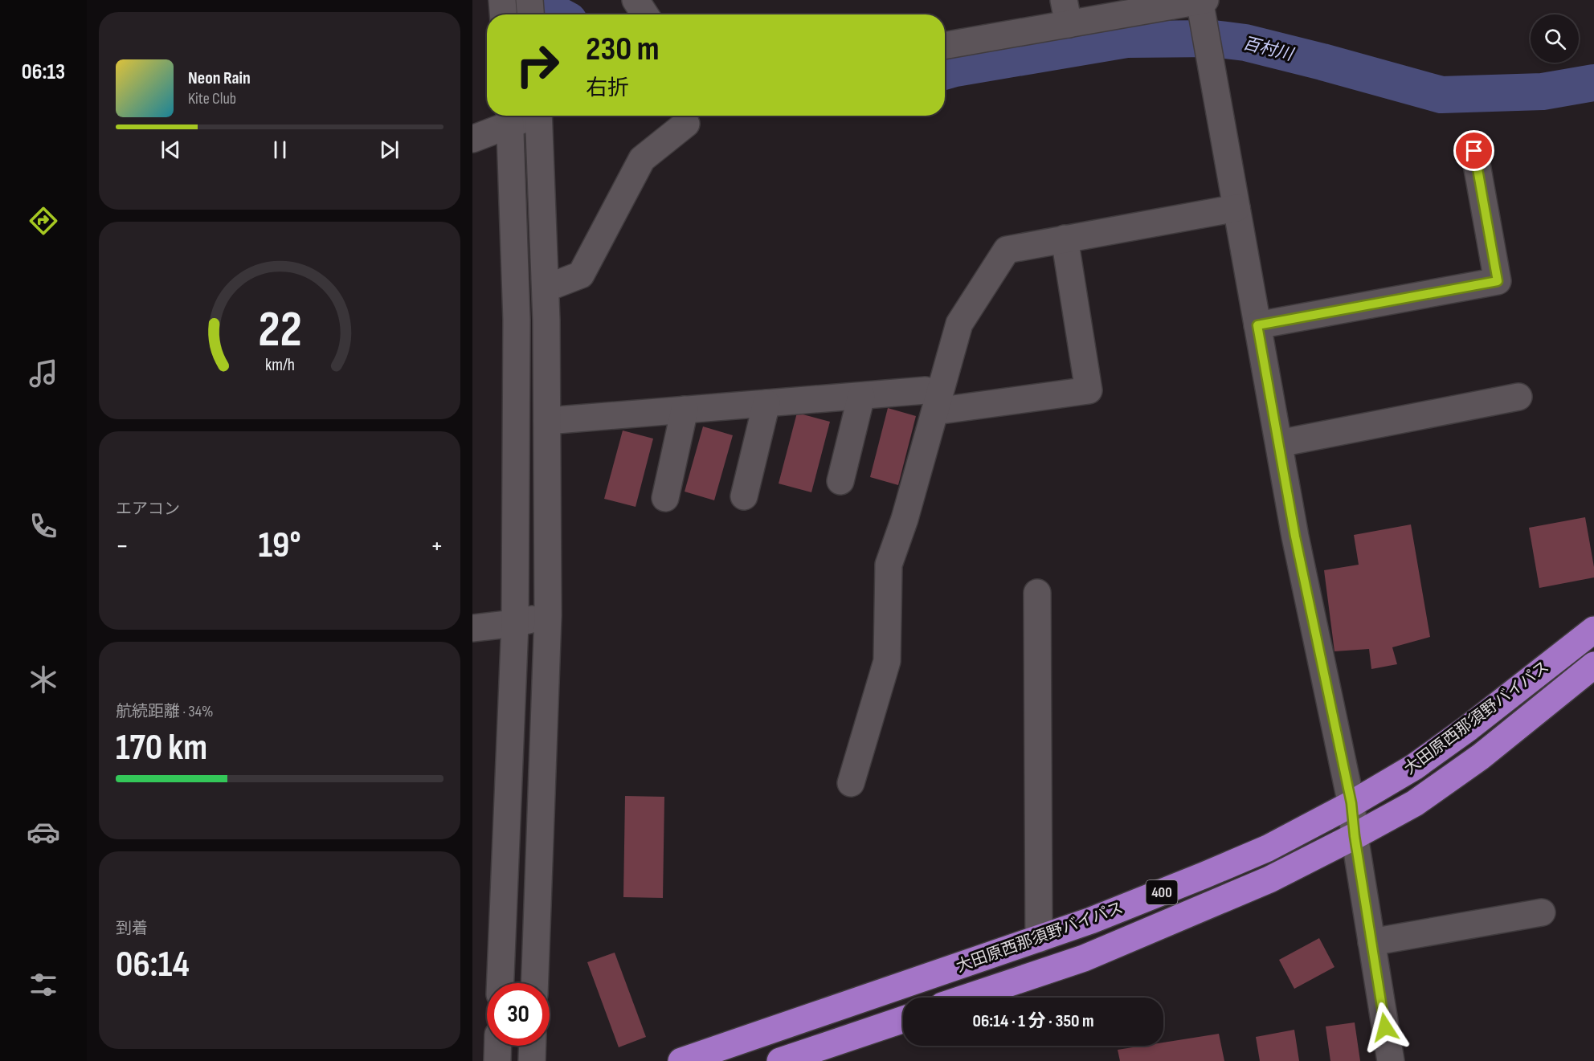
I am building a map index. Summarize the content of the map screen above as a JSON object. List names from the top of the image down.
{
  "streets": {
    "highway": ["大田原西那須野バイパス", "400"]
  },
  "water": ["百村川"],
  "page": {
    "tabs": "06:13",
    "turn": ["230 m", "右折"],
    "song": ["Neon Rain", "Kite Club"],
    "tile": [
      "エアコン",
      ["航続距離 · 34%", "170 km"],
      ["到着", "06:14"]
    ],
    "heat": ["−", "19°", "+"],
    "limit": "30",
    "trip": "06:14 · 1 分 · 350 m",
    "gauge": ["22", "km/h"]
  }
}
